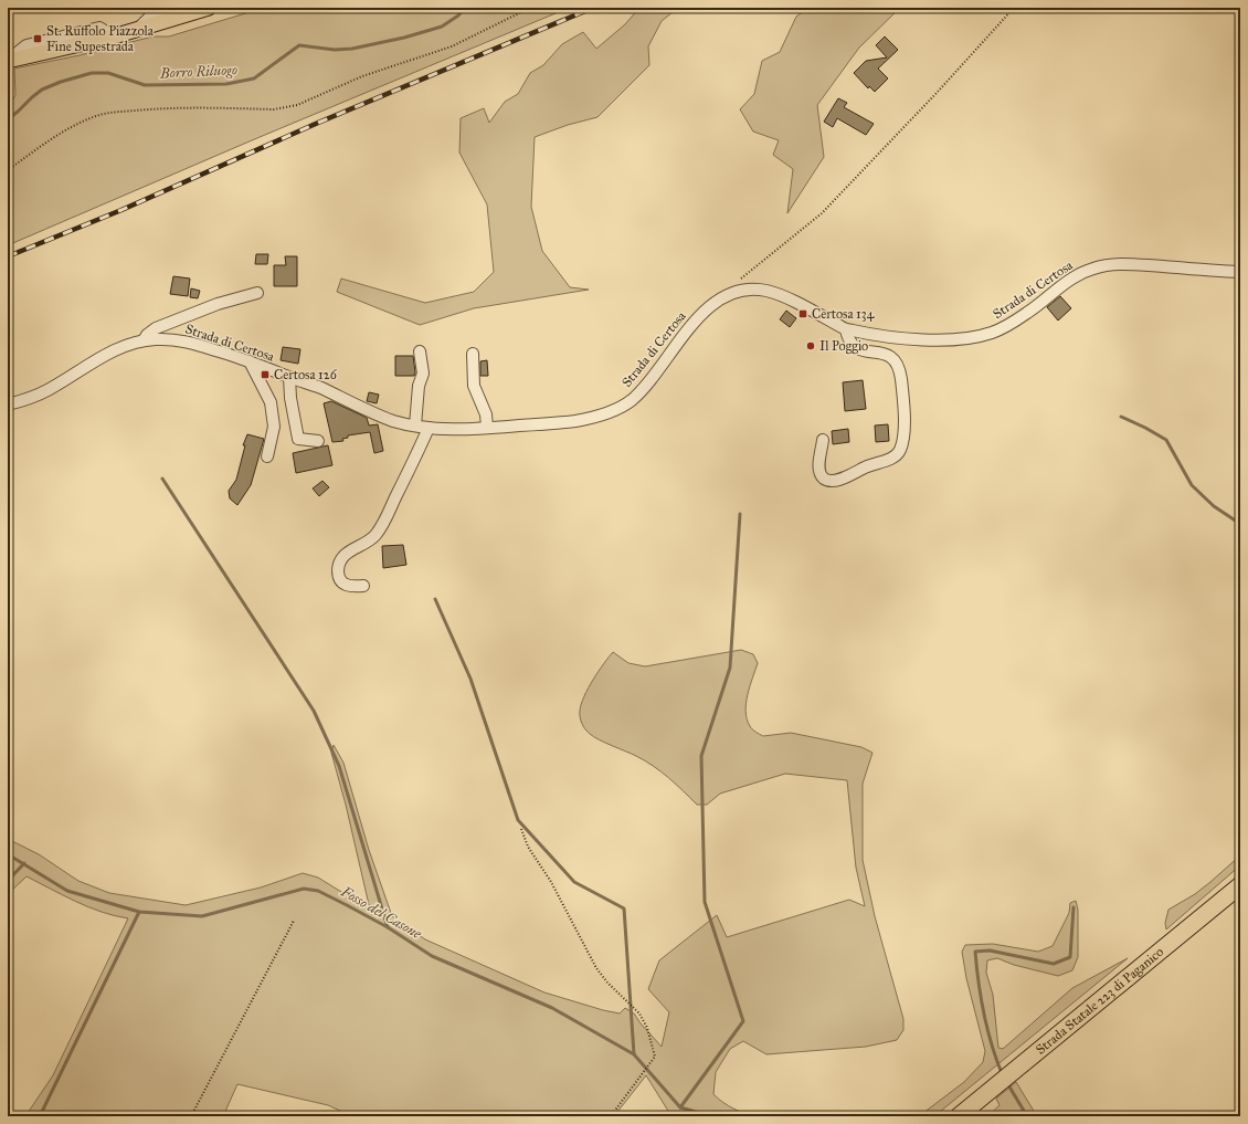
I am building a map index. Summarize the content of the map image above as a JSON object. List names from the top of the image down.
{
  "streets": {
    "highway": ["Strada Statale 223 di Paganico"],
    "street": ["Strada di Certosa"]
  },
  "water": ["Borro Riluogo", "Fosso del Casone"],
  "places": {
    "transit": ["St. Ruffolo Piazzola Fine Supestrada", "Certosa 134", "Certosa 126"],
    "other": ["Il Poggio"]
  }
}
